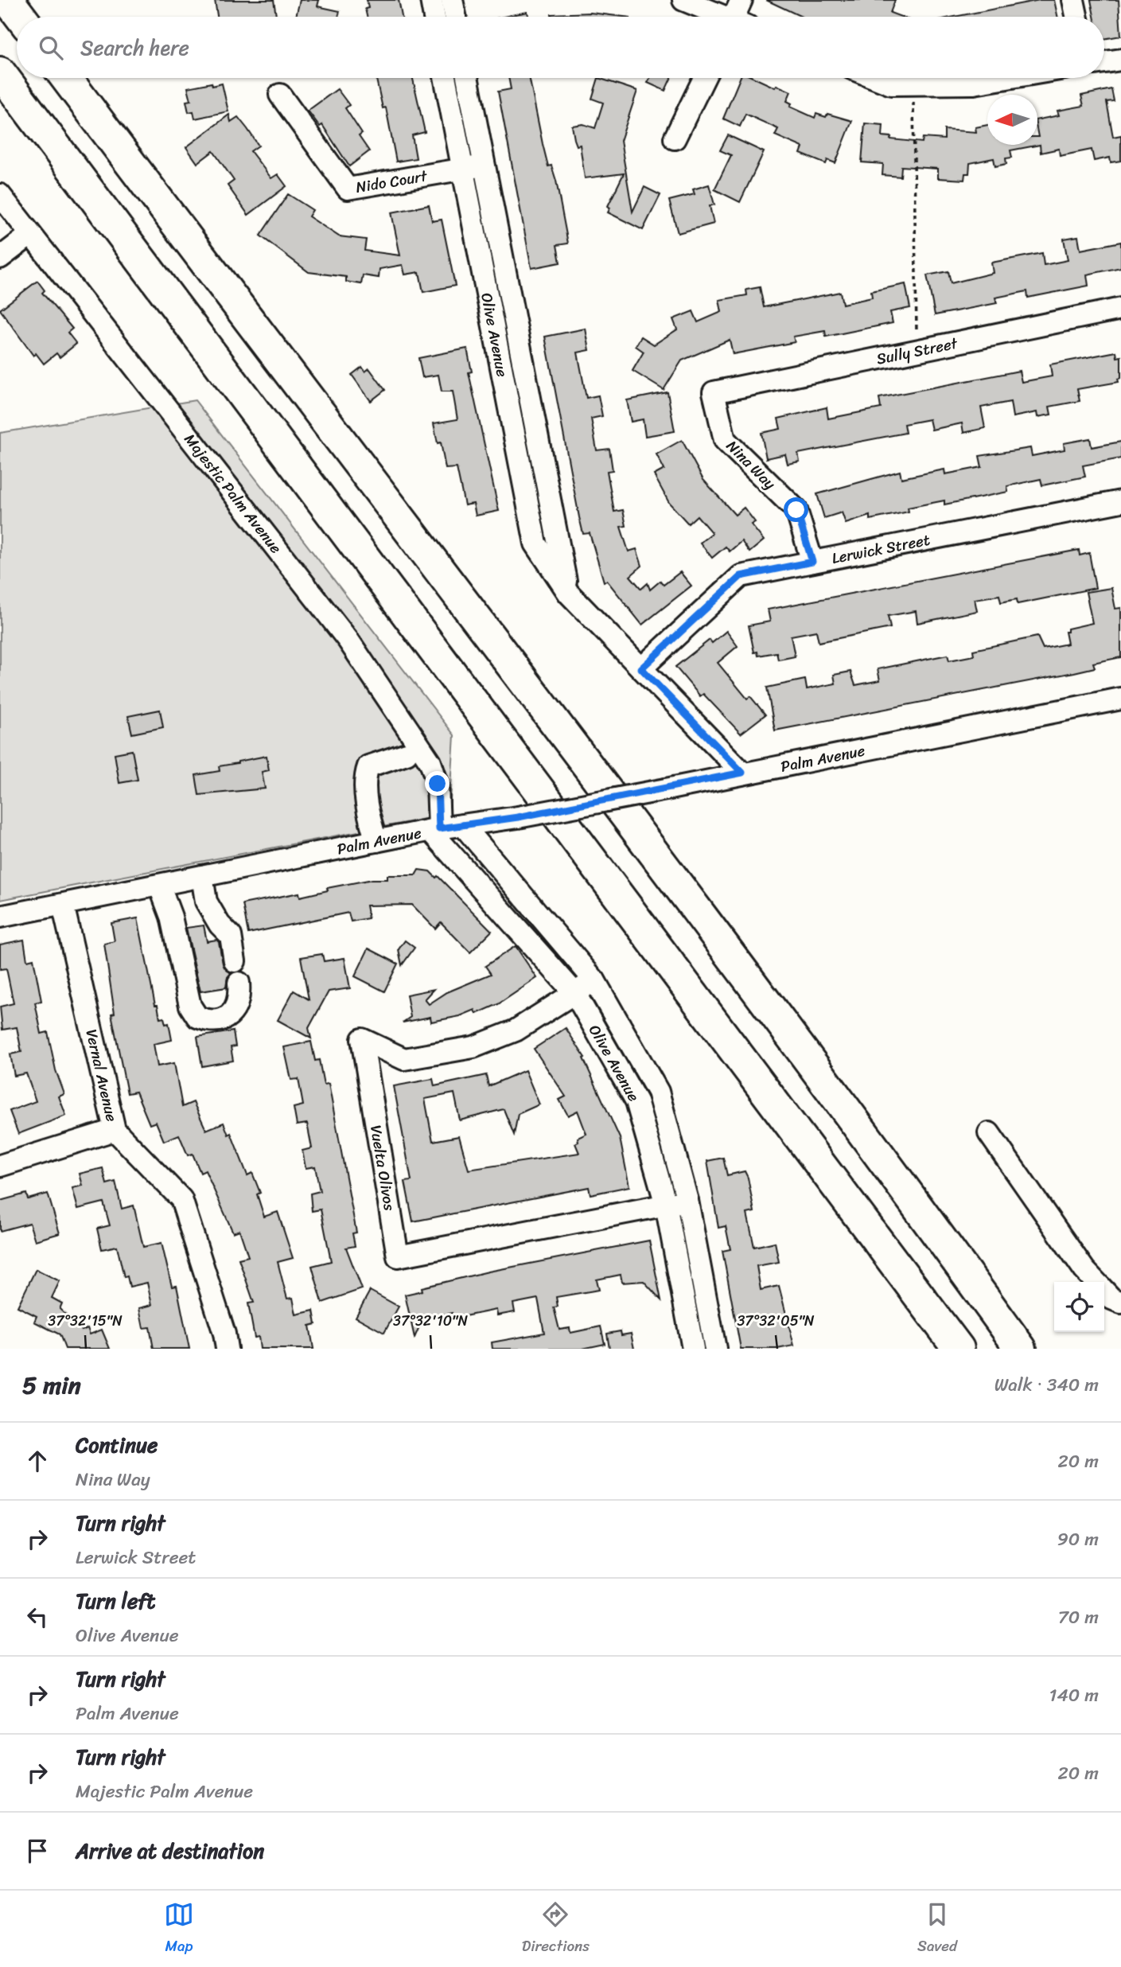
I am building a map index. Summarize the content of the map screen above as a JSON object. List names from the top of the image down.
{
  "streets": {
    "street": [
      "Nido Court",
      "Olive Avenue",
      "Sully Street",
      "Nina Way",
      "Majestic Palm Avenue",
      "Lerwick Street",
      "Palm Avenue",
      "Vernal Avenue",
      "Vuelta Olivos"
    ]
  },
  "crossings": [
    ["Nido Court", "Olive Avenue"],
    ["Olive Avenue", "Majestic Palm Avenue"],
    ["Olive Avenue", "Lerwick Street"],
    ["Olive Avenue", "Palm Avenue"],
    ["Olive Avenue", "Vuelta Olivos"],
    ["Sully Street", "Nina Way"],
    ["Nina Way", "Lerwick Street"],
    ["Majestic Palm Avenue", "Palm Avenue"],
    ["Palm Avenue", "Vernal Avenue"]
  ],
  "north": "left",
  "page": {
    "search": "Search here",
    "heading": ["5 min", "Walk · 340 m"],
    "list": [
      ["Continue", "Nina Way", "20 m"],
      ["Turn right", "Lerwick Street", "90 m"],
      ["Turn left", "Olive Avenue", "70 m"],
      ["Turn right", "Palm Avenue", "140 m"],
      ["Turn right", "Majestic Palm Avenue", "20 m"],
      "Arrive at destination"
    ],
    "nav": ["Map", "Directions", "Saved"]
  },
  "coordinates": ["37°32'15\"N", "37°32'10\"N", "37°32'05\"N"]
}
